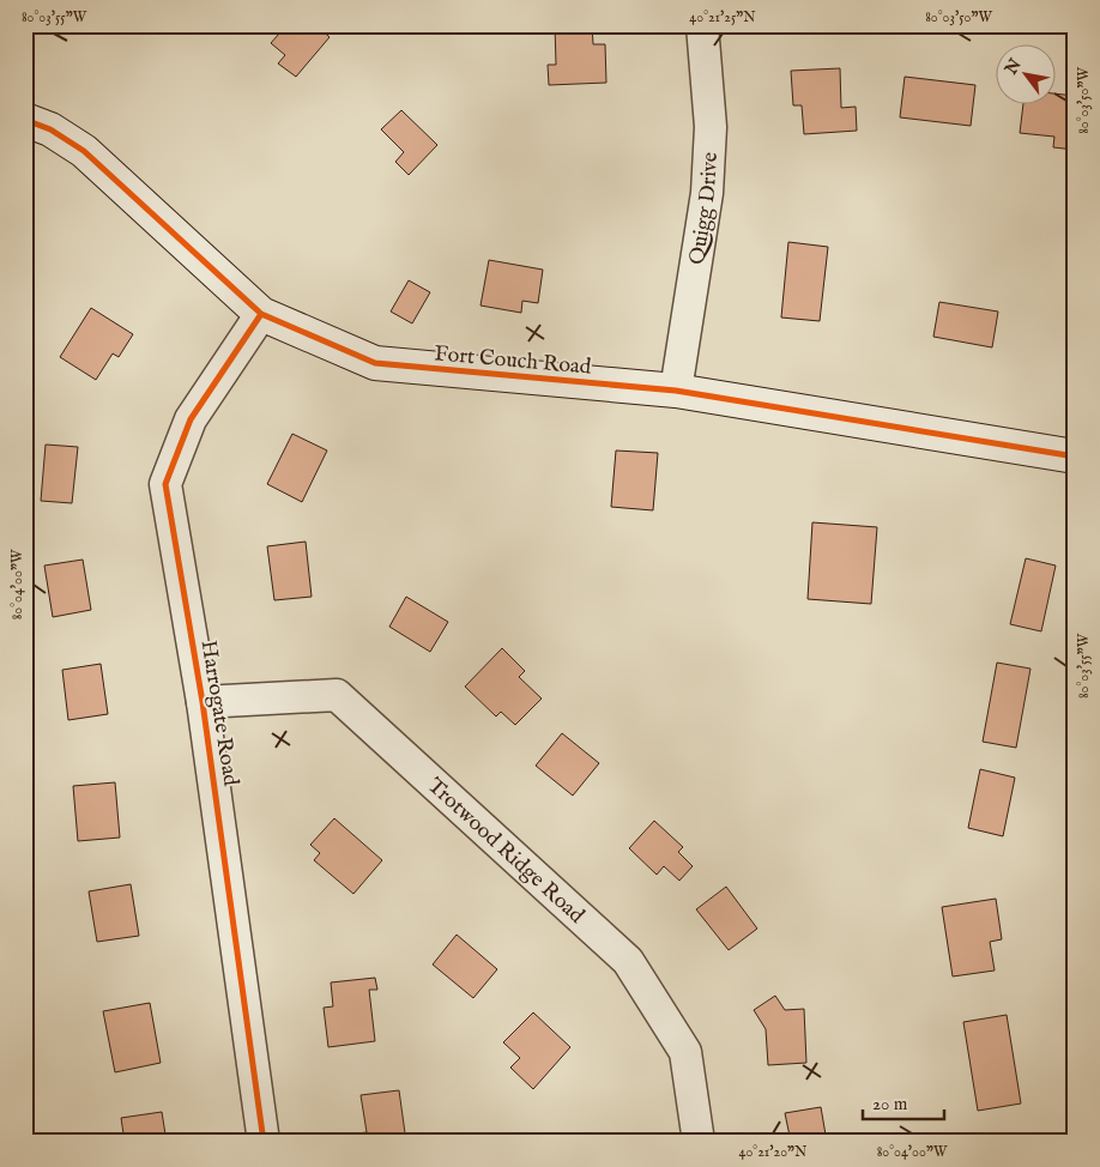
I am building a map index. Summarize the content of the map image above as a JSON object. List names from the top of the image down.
{
  "streets": {
    "street": [
      "Quigg Drive",
      "Fort Couch Road",
      "Harrogate Road",
      "Trotwood Ridge Road"
    ]
  },
  "crossings": [
    ["Quigg Drive", "Fort Couch Road"],
    ["Fort Couch Road", "Harrogate Road"],
    ["Harrogate Road", "Trotwood Ridge Road"]
  ],
  "scale_bar": "20 m",
  "north": "top left",
  "coordinates": [
    "80°03'55\"W",
    "40°21'25\"N",
    "80°03'50\"W",
    "80°04'00\"W",
    "40°21'20\"N"
  ]
}
